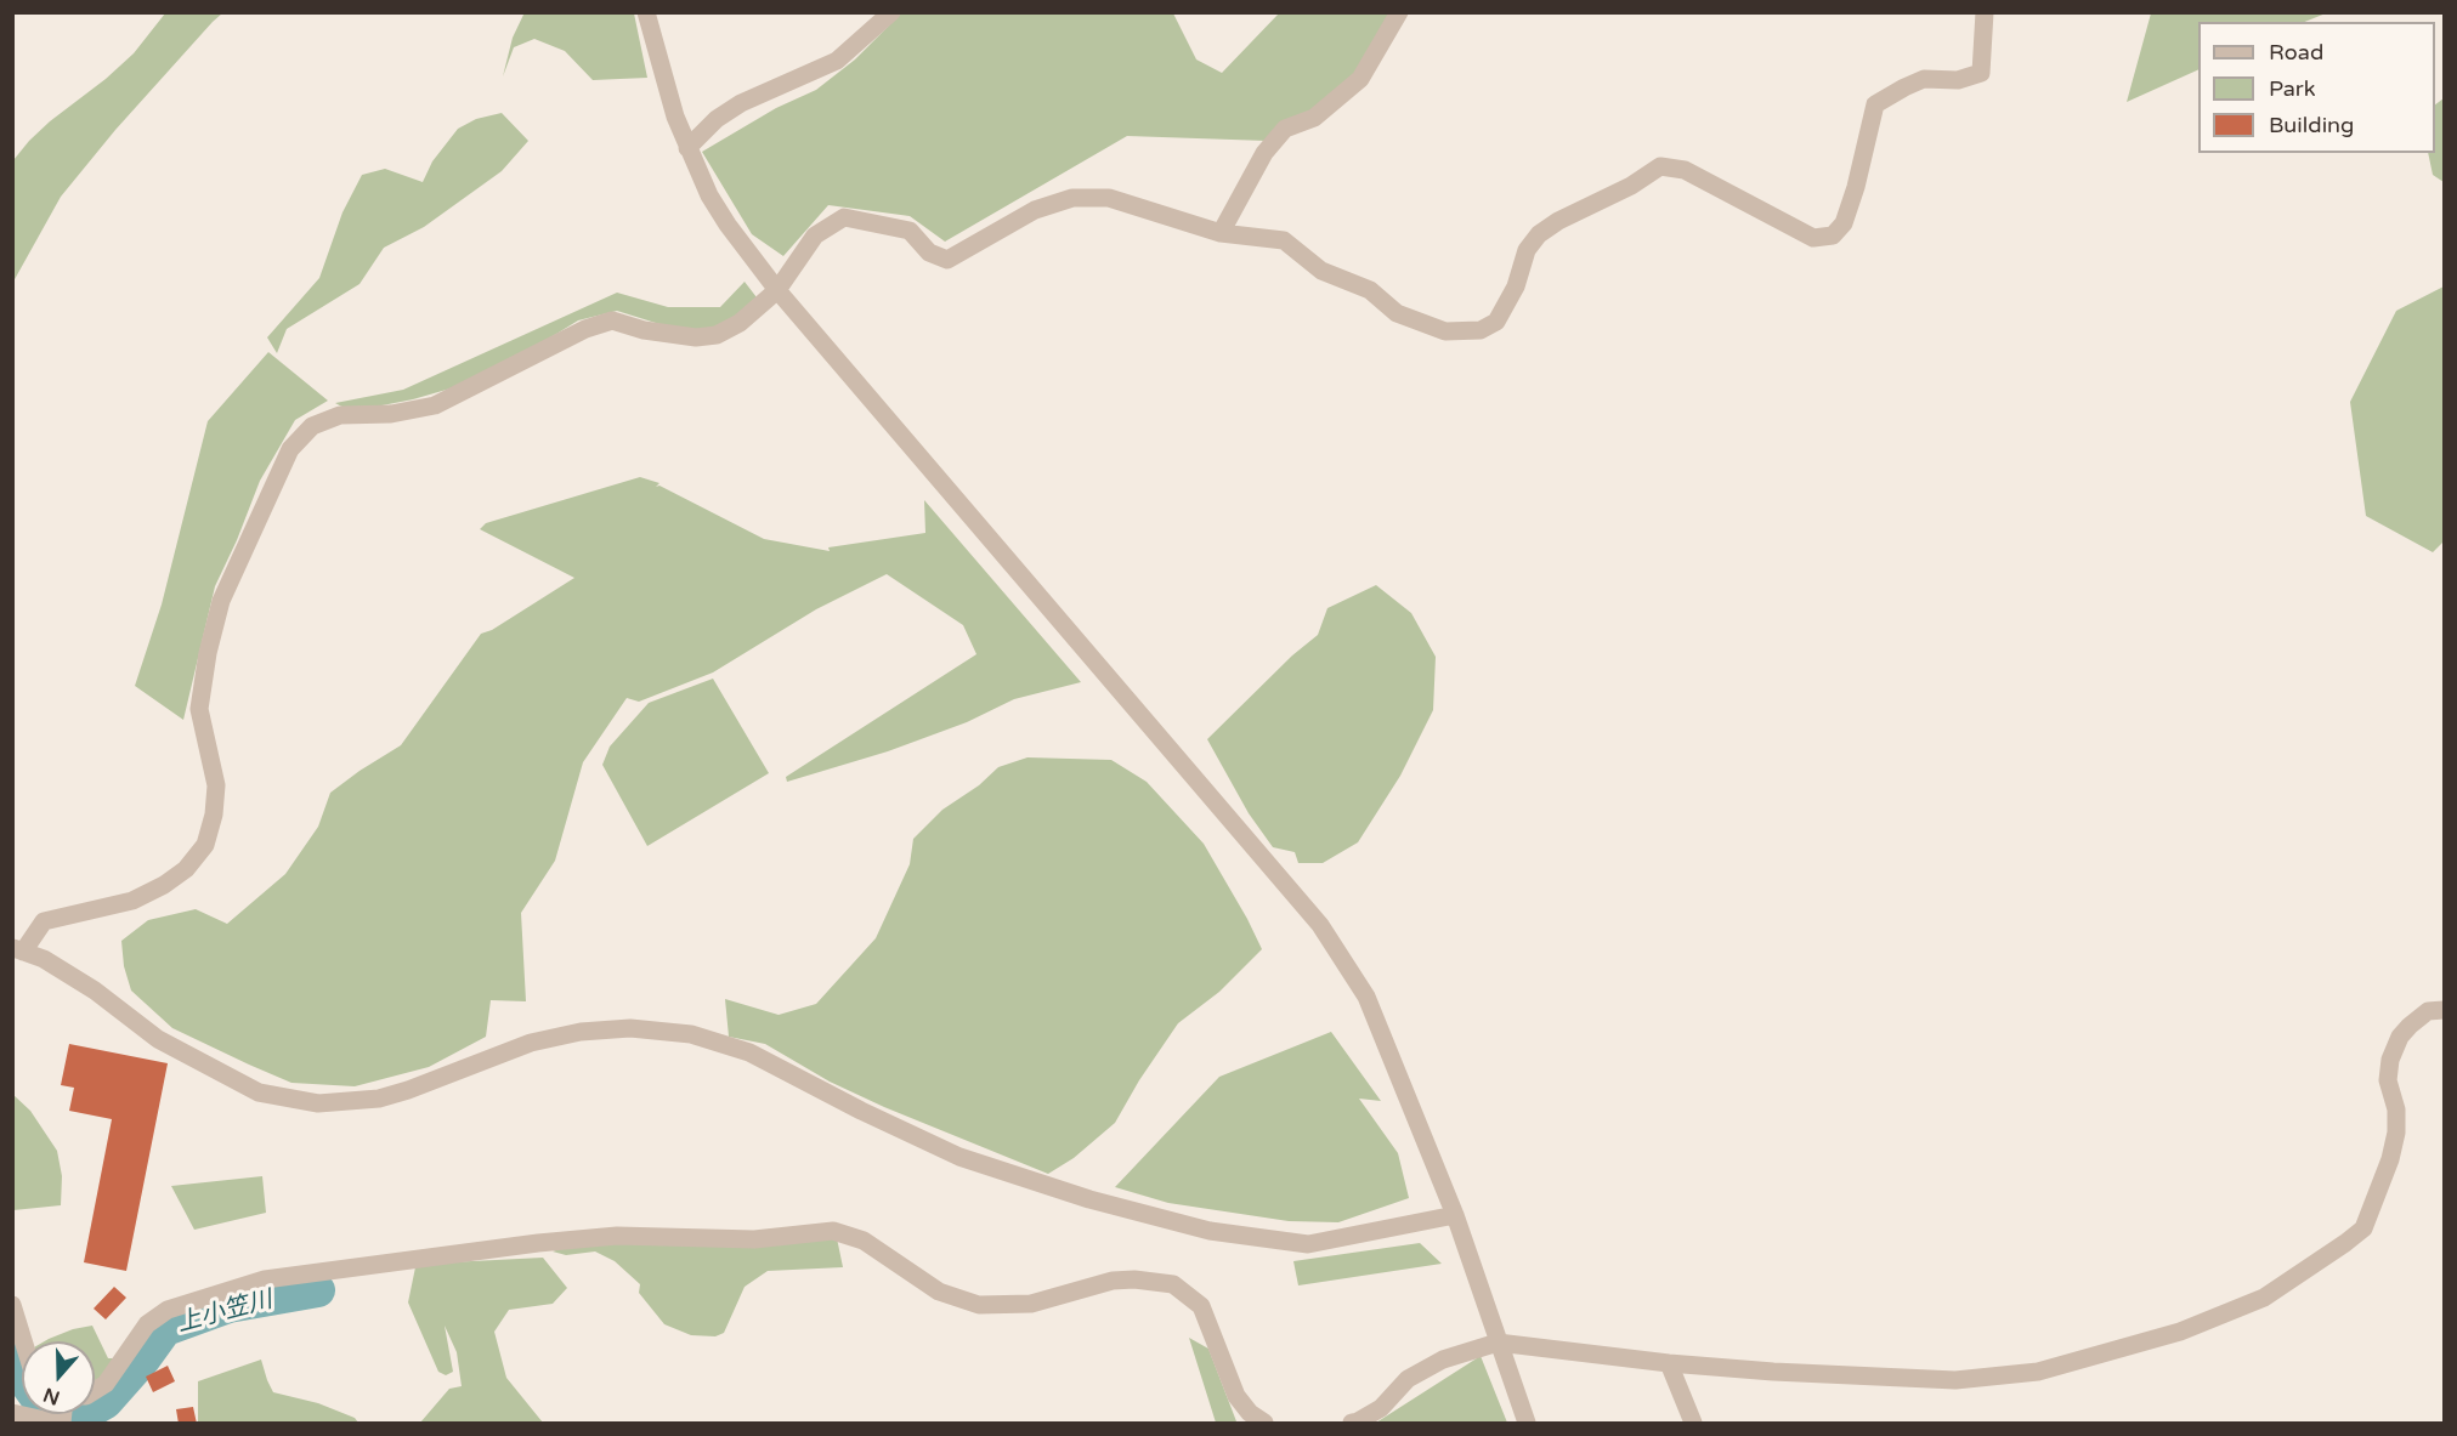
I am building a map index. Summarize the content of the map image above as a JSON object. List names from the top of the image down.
{
  "water": ["上小笠川"],
  "legend": ["Road", "Park", "Building"],
  "north": "bottom"
}
